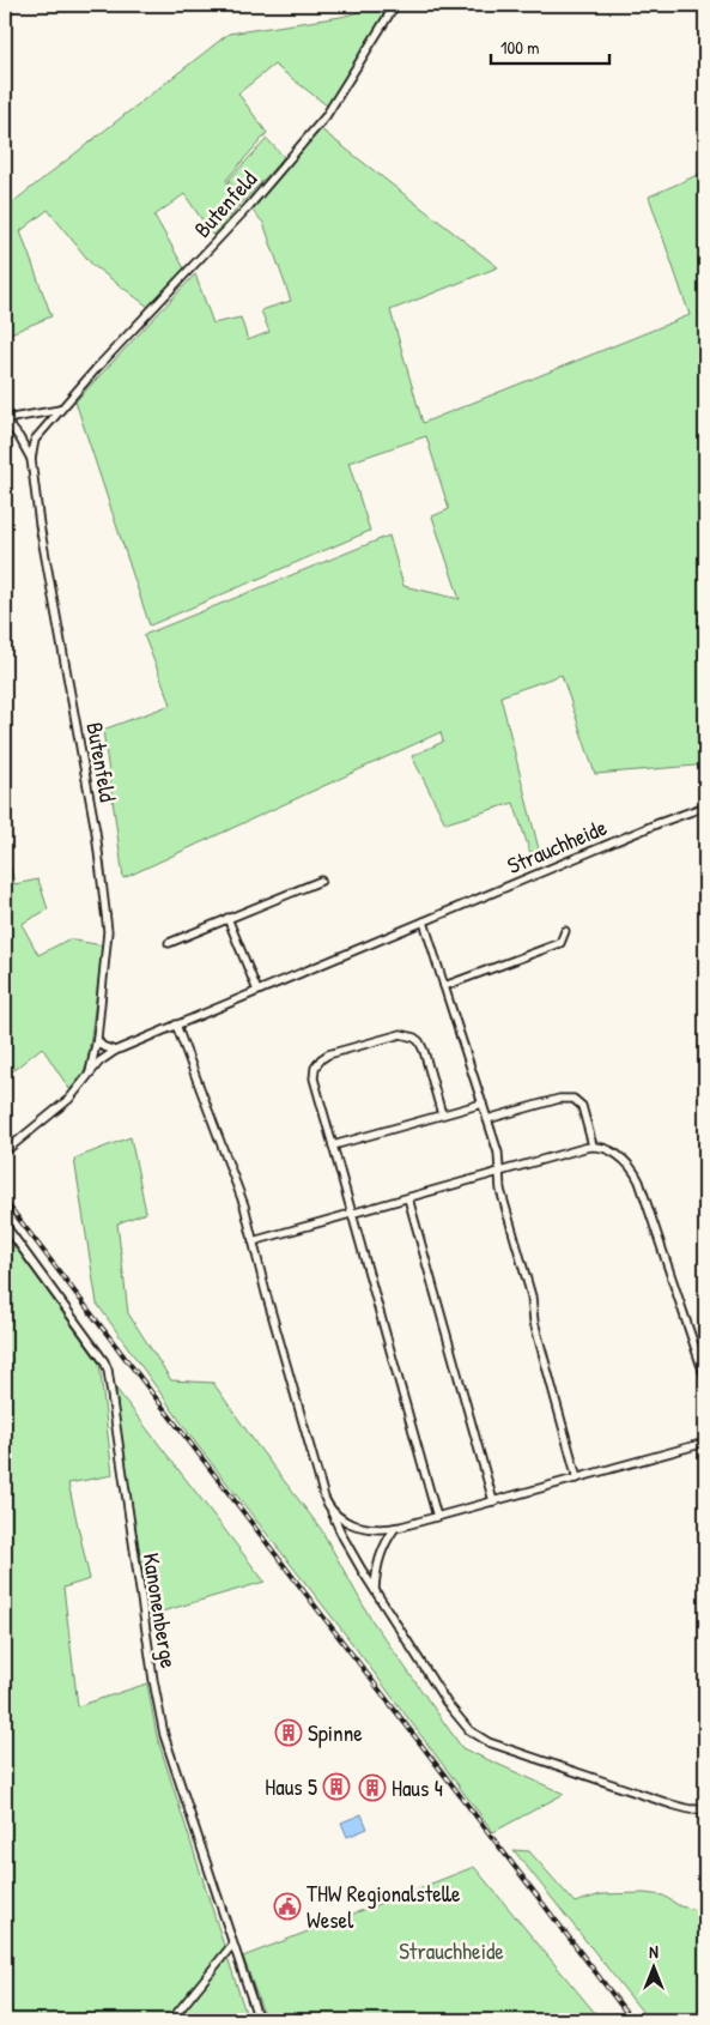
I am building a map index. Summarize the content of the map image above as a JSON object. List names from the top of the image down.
{
  "streets": {
    "street": ["Butenfeld", "Strauchheide", "Kanonenberge"]
  },
  "crossings": [
    ["Butenfeld", "Strauchheide"]
  ],
  "parks": ["Strauchheide"],
  "places": {
    "building": ["Spinne", "Haus 5", "Haus 4"],
    "public building": ["THW Regionalstelle Wesel"]
  },
  "scale_bar": "100 m",
  "north": "top"
}
